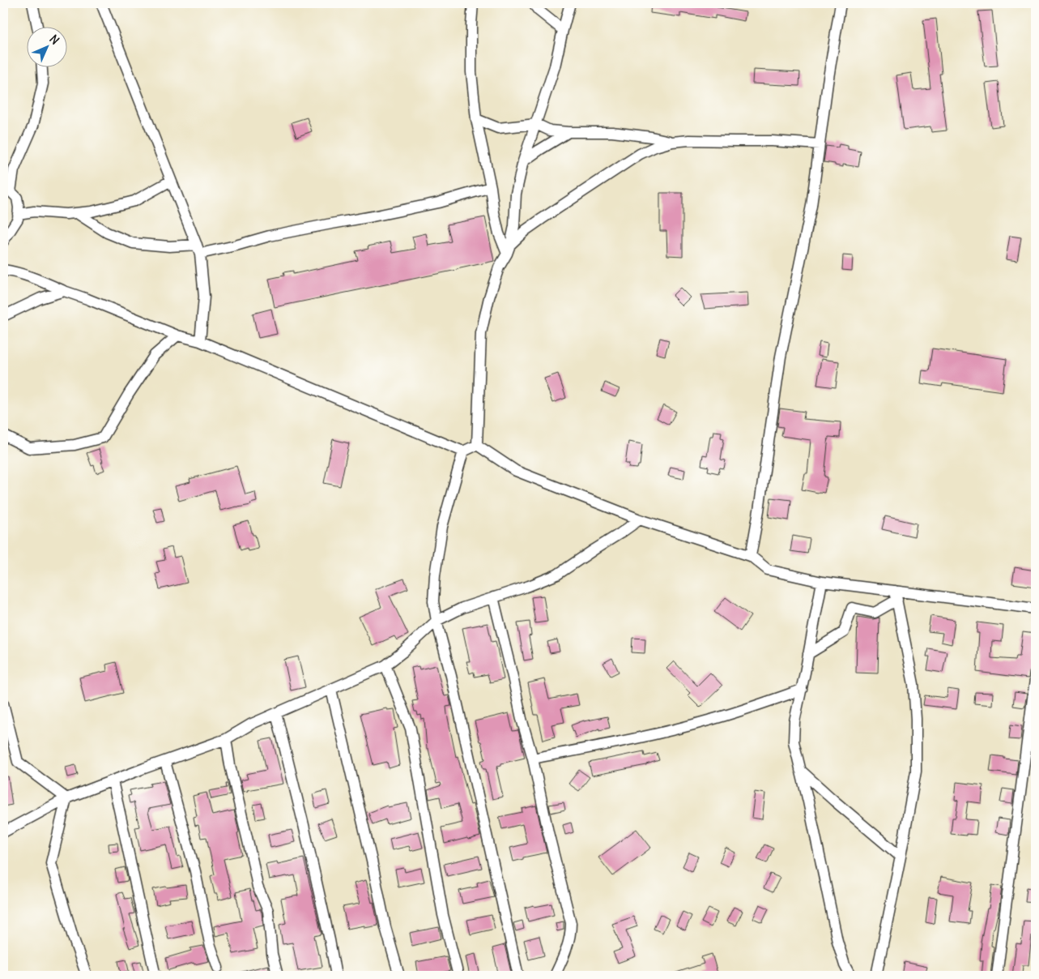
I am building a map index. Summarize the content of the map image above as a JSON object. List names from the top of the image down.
{
  "north": "top right"
}
